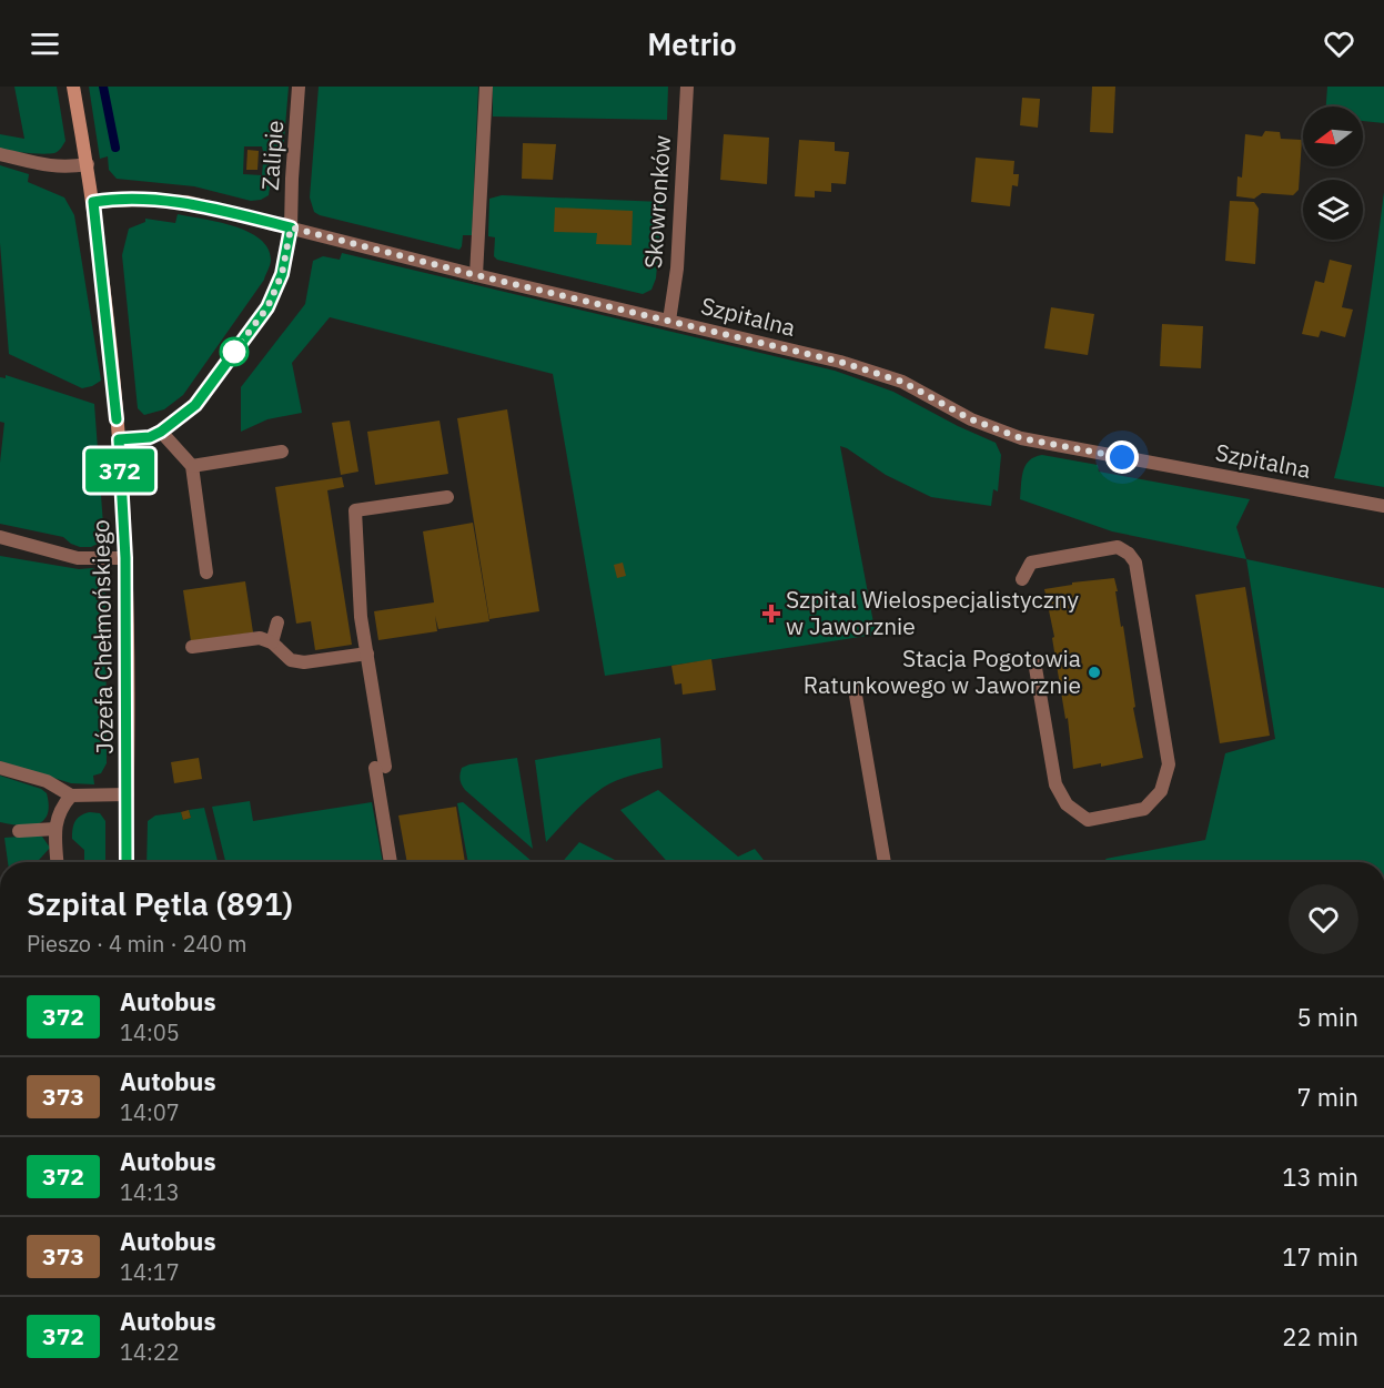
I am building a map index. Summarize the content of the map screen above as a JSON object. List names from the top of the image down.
{
  "streets": {
    "street": [
      "Zalipie",
      "Skowronków",
      "Szpitalna",
      "Józefa Chełmońskiego"
    ]
  },
  "crossings": [
    ["Zalipie", "Szpitalna"],
    ["Skowronków", "Szpitalna"],
    ["Szpitalna", "Józefa Chełmońskiego"]
  ],
  "places": {
    "health": ["Szpital Wielospecjalistyczny w Jaworznie"],
    "other": ["Stacja Pogotowia Ratunkowego w Jaworznie"]
  },
  "lines": ["bus line 372"],
  "north": "left",
  "page": {
    "header": "Metrio",
    "on_map": "372",
    "heading": ["Szpital Pętla (891)", "Pieszo · 4 min · 240 m"],
    "list": [
      {
        "mark": "372",
        "name": "Autobus",
        "note": "14:05",
        "value": "5 min"
      },
      {
        "mark": "373",
        "name": "Autobus",
        "note": "14:07",
        "value": "7 min"
      },
      {
        "mark": "372",
        "name": "Autobus",
        "note": "14:13",
        "value": "13 min"
      },
      {
        "mark": "373",
        "name": "Autobus",
        "note": "14:17",
        "value": "17 min"
      },
      {
        "mark": "372",
        "name": "Autobus",
        "note": "14:22",
        "value": "22 min"
      }
    ]
  }
}
